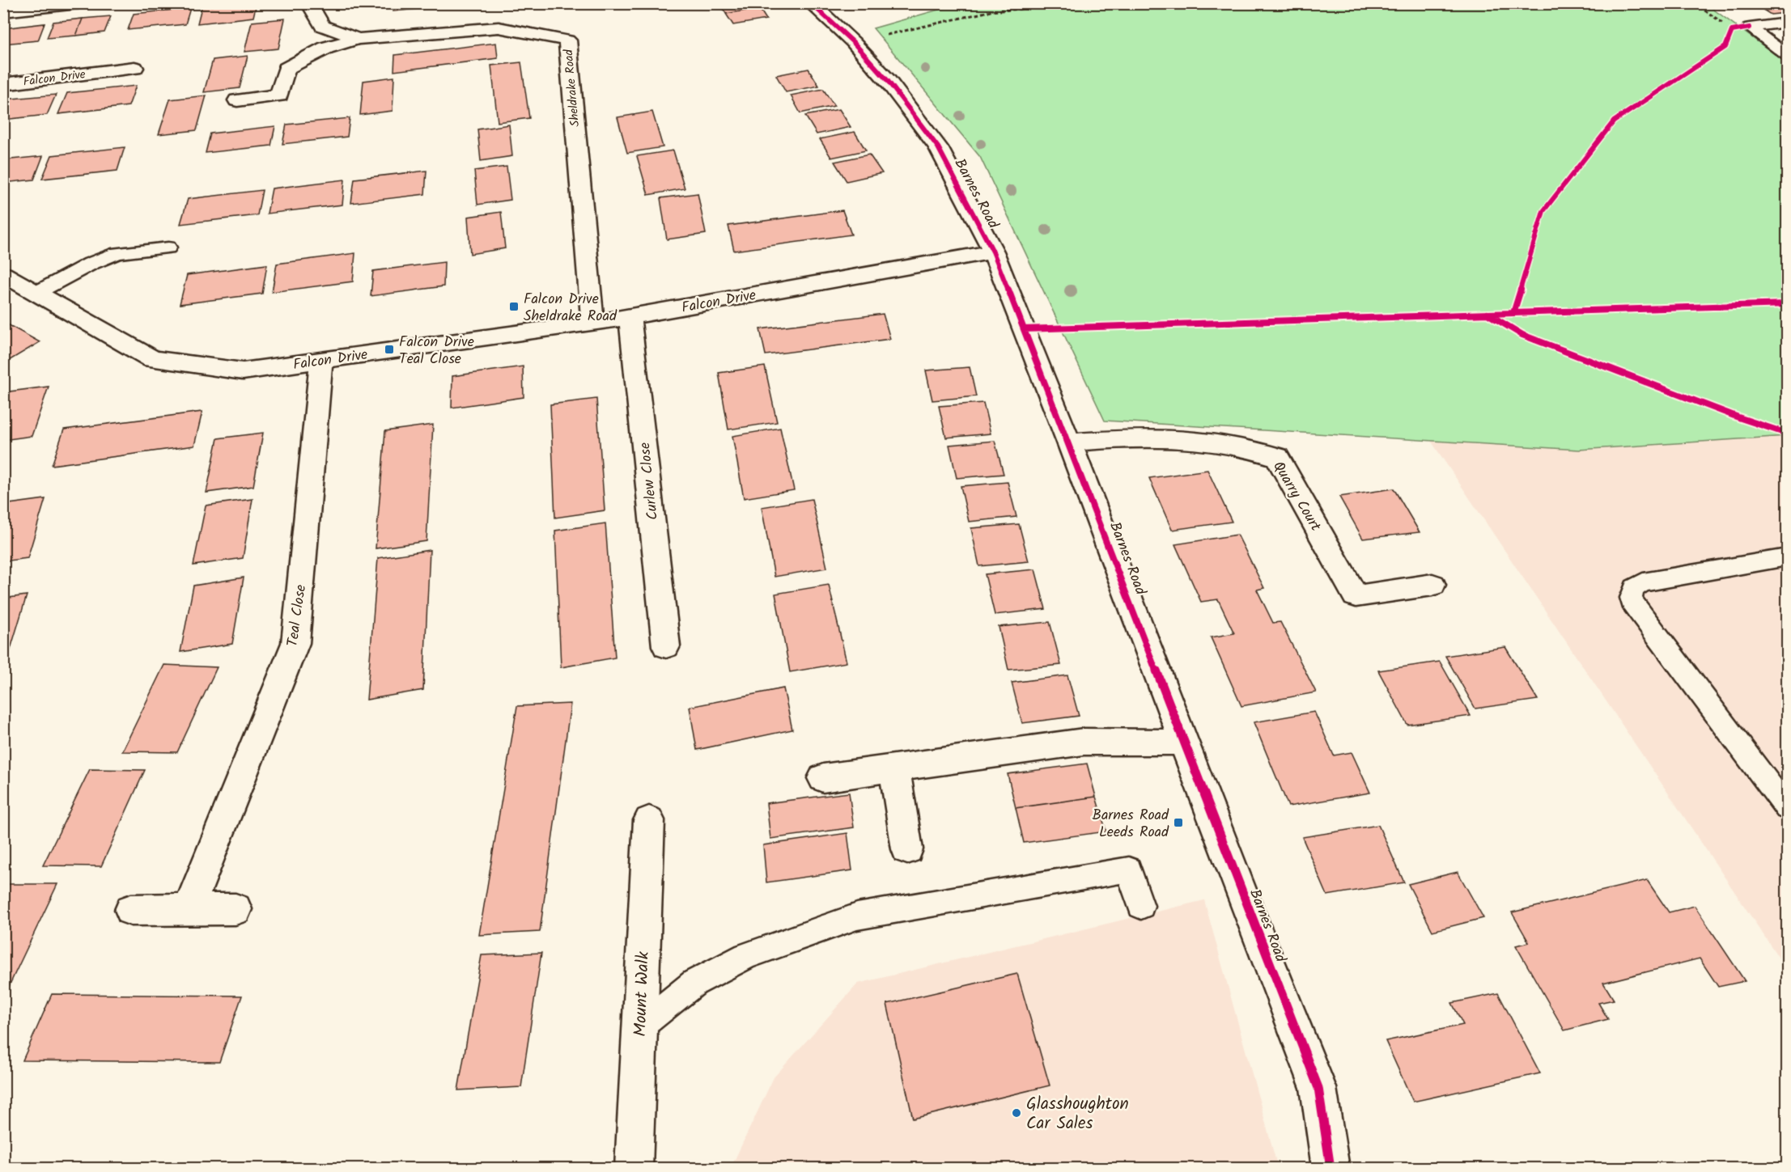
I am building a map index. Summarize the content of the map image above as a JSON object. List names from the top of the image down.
{
  "streets": {
    "street": [
      "Falcon Drive",
      "Sheldrake Road",
      "Barnes Road",
      "Curlew Close",
      "Quarry Court",
      "Teal Close",
      "Mount Walk"
    ]
  },
  "crossings": [
    ["Falcon Drive", "Sheldrake Road"],
    ["Falcon Drive", "Barnes Road"],
    ["Falcon Drive", "Curlew Close"],
    ["Falcon Drive", "Teal Close"],
    ["Barnes Road", "Quarry Court"]
  ],
  "places": {
    "transit": ["Falcon Drive Sheldrake Road", "Falcon Drive Teal Close", "Barnes Road Leeds Road"],
    "other": ["Glasshoughton Car Sales"]
  }
}
